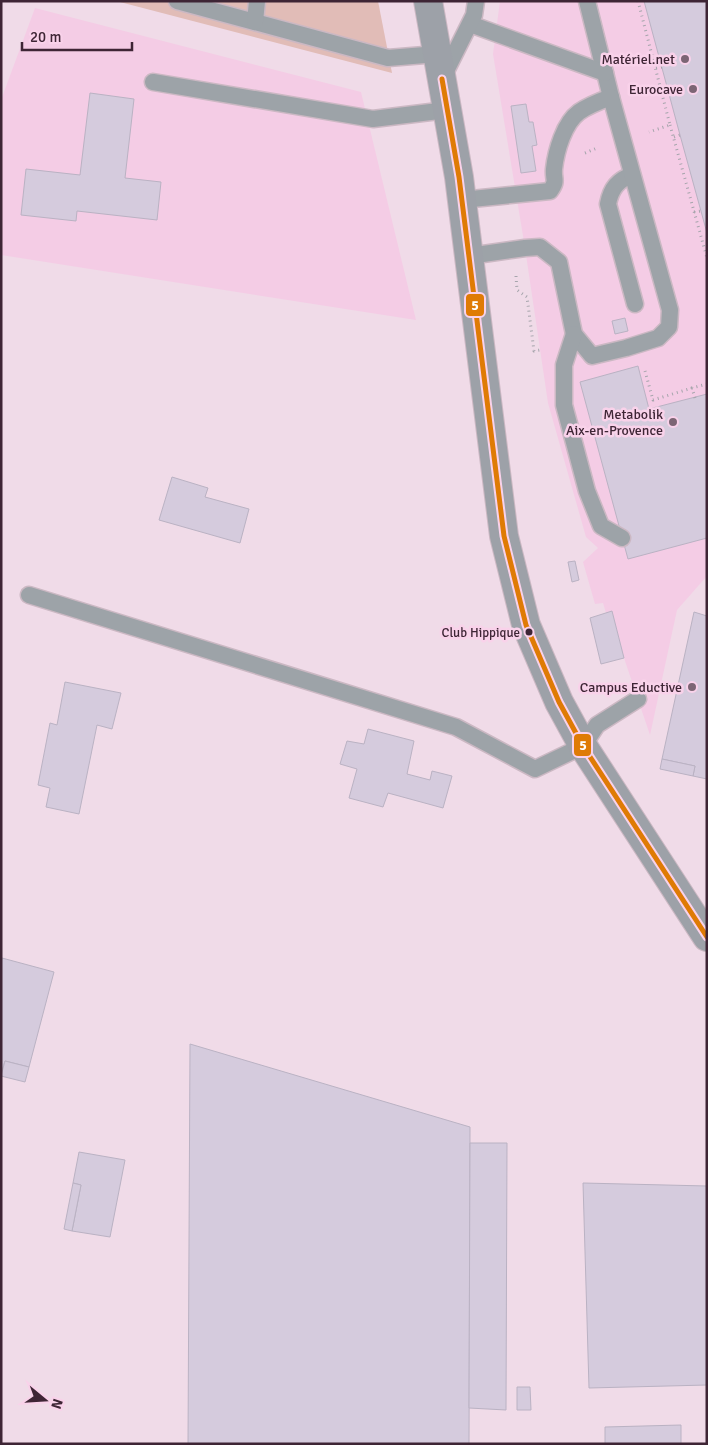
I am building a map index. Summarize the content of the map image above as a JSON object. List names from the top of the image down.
{
  "places": [
    "Matériel.net",
    "Eurocave",
    "Metabolik Aix-en-Provence",
    "Club Hippique",
    "Campus Eductive"
  ],
  "lines": ["transit line 5"],
  "scale_bar": "20 m",
  "north": "right"
}
